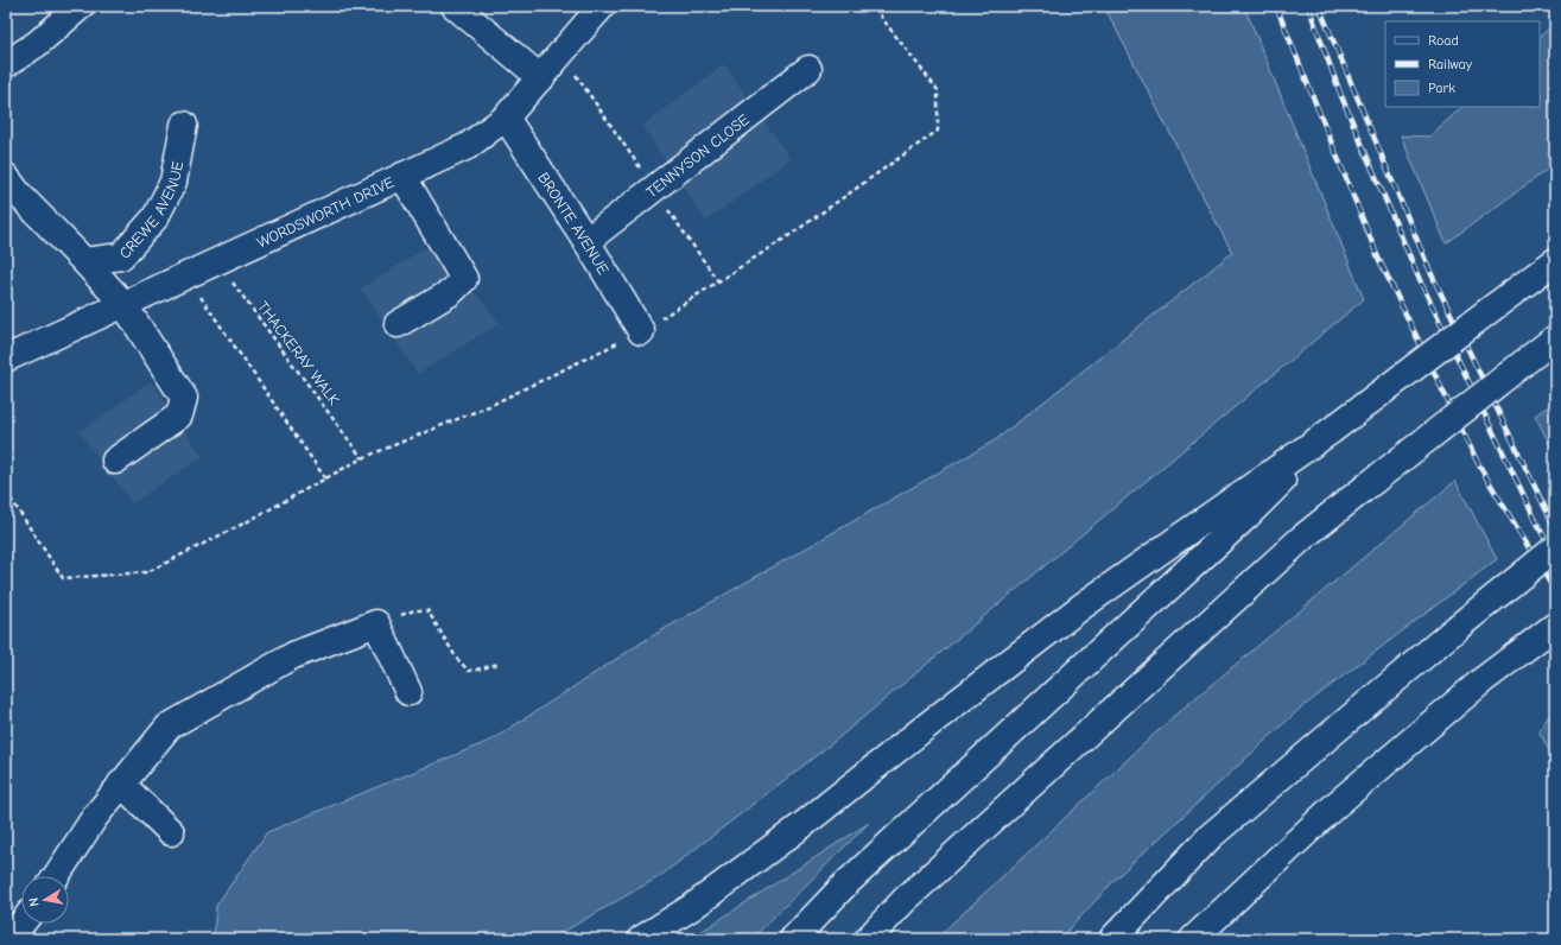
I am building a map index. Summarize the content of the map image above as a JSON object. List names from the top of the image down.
{
  "streets": {
    "main road": [
      "TENNYSON CLOSE",
      "CREWE AVENUE",
      "WORDSWORTH DRIVE",
      "BRONTE AVENUE"
    ],
    "path": ["THACKERAY WALK"]
  },
  "crossings": [
    ["TENNYSON CLOSE", "BRONTE AVENUE"],
    ["WORDSWORTH DRIVE", "BRONTE AVENUE"],
    ["WORDSWORTH DRIVE", "THACKERAY WALK"]
  ],
  "legend": ["Road", "Railway", "Park"],
  "north": "left"
}
